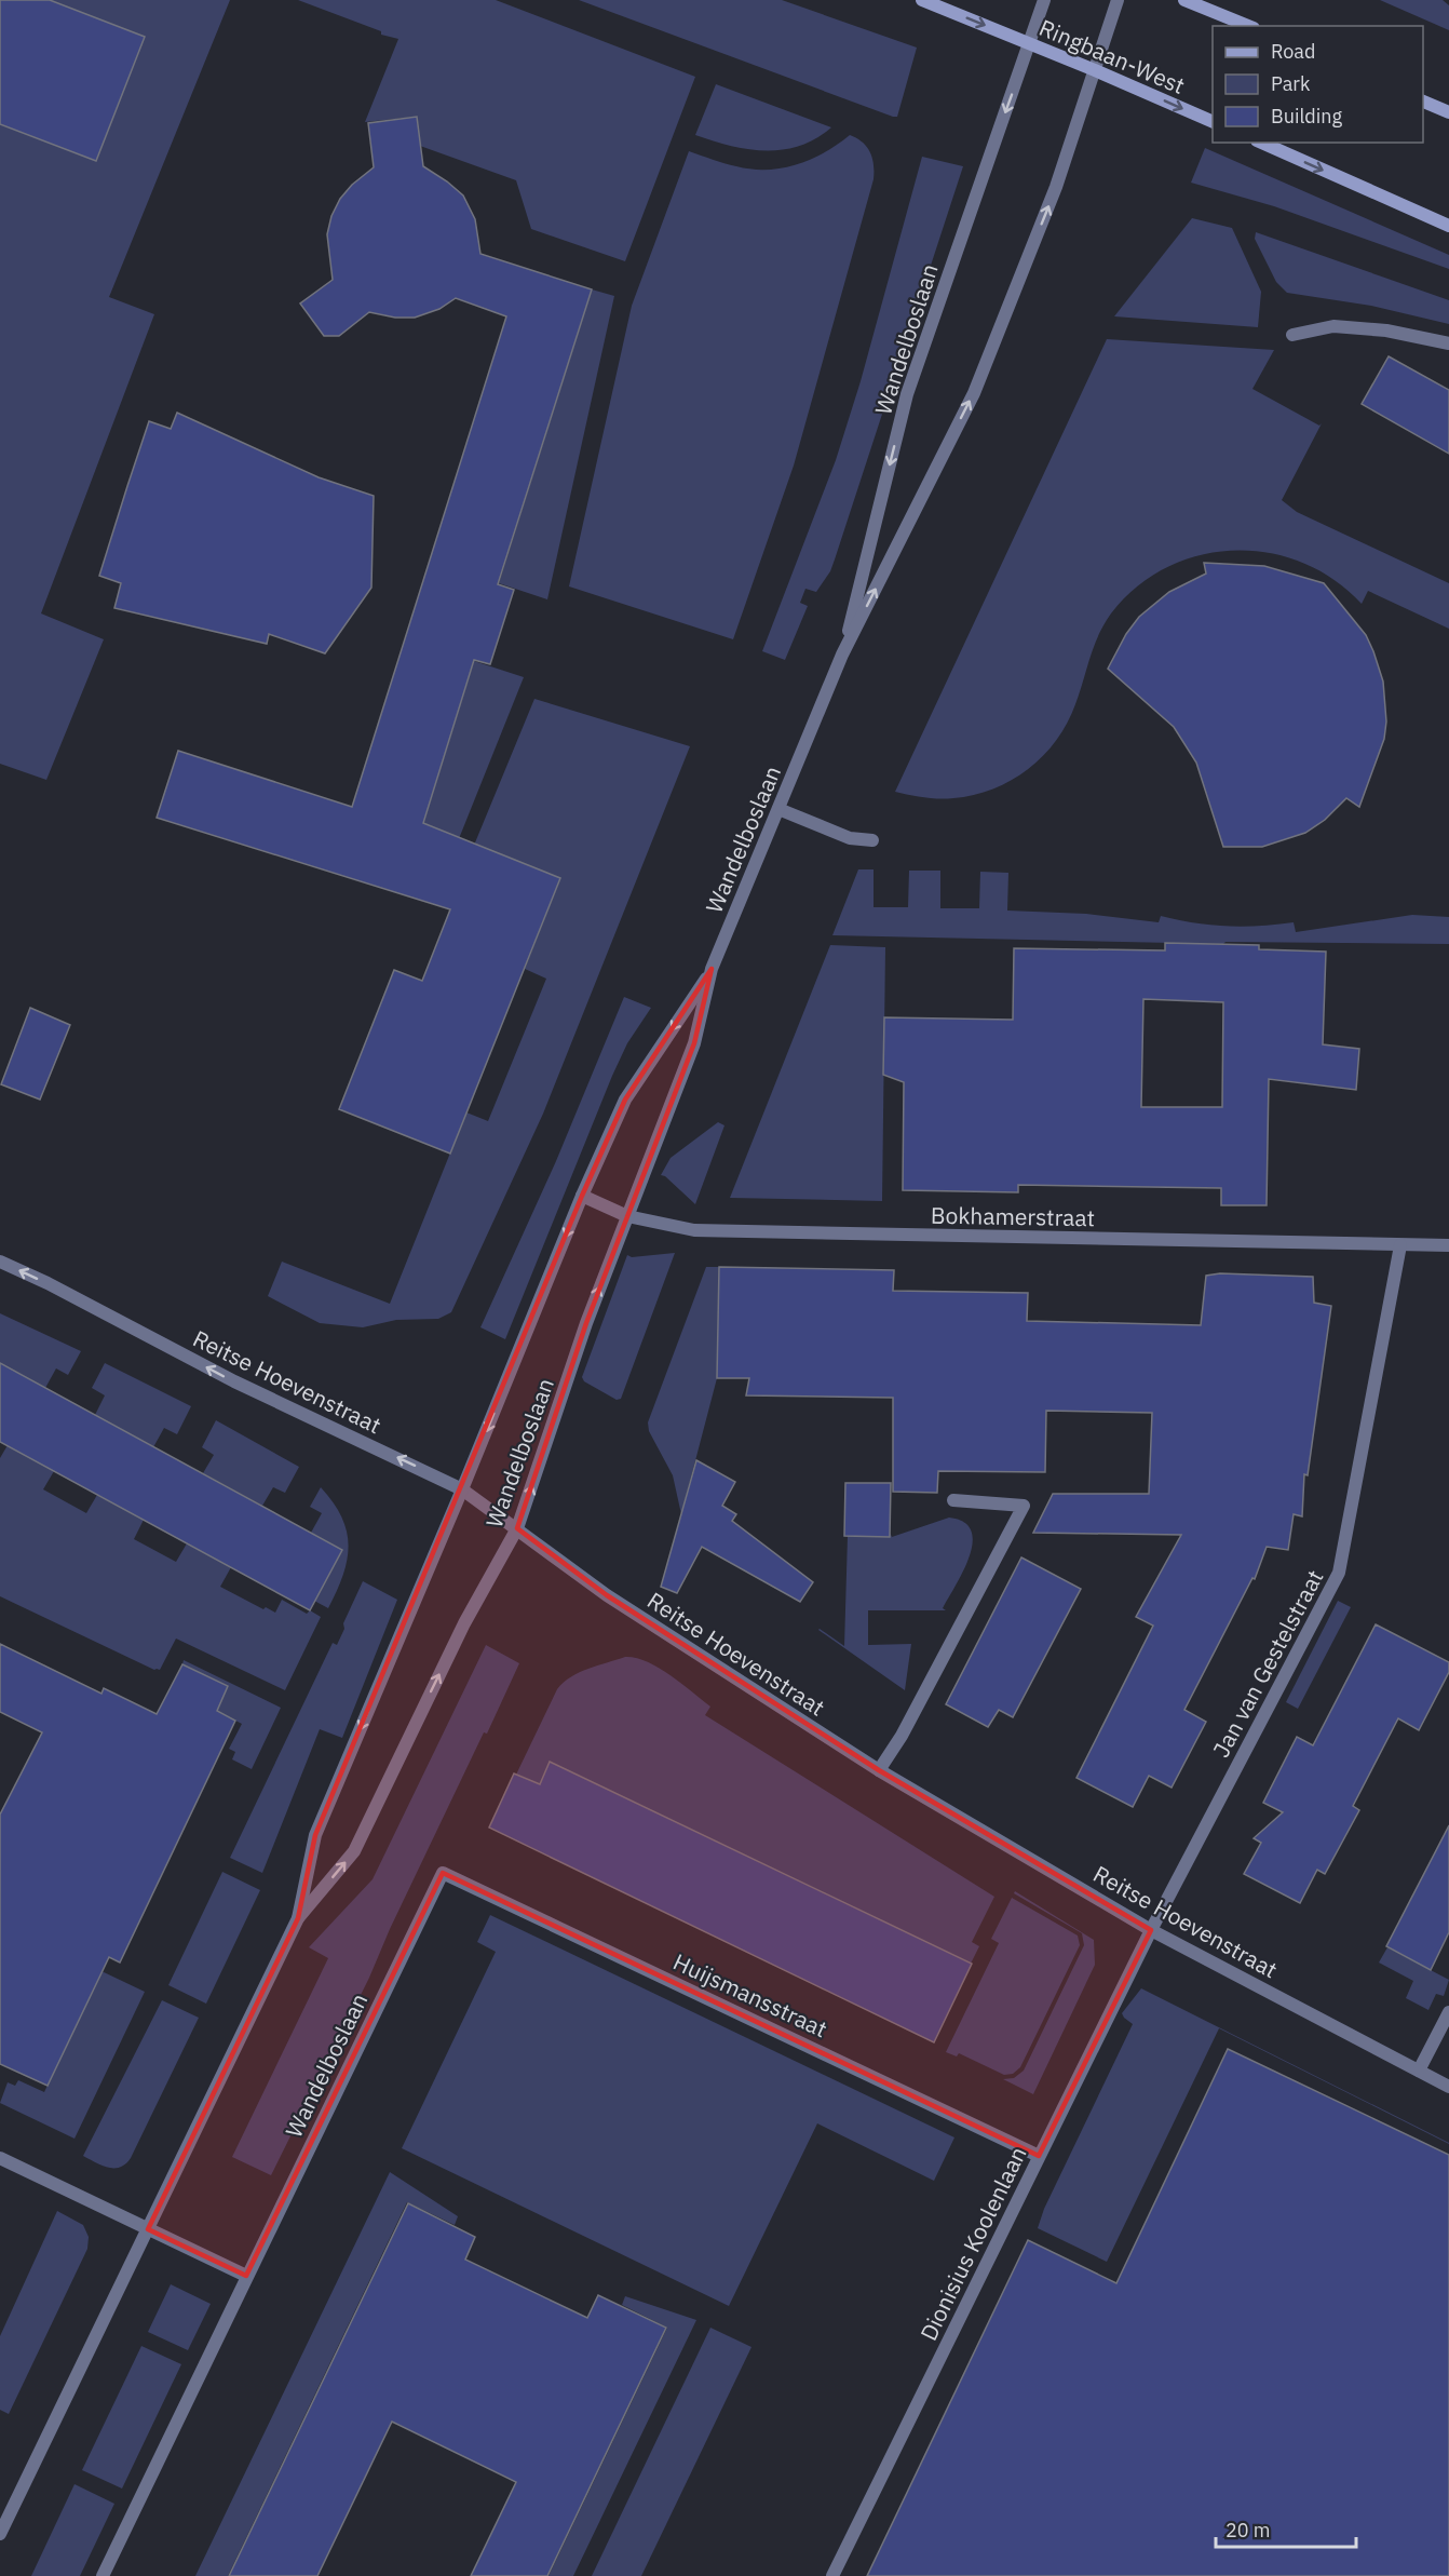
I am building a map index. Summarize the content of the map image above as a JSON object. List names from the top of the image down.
{
  "streets": {
    "main road": ["Ringbaan-West"],
    "street": [
      "Wandelboslaan",
      "Bokhamerstraat",
      "Reitse Hoevenstraat",
      "Jan van Gestelstraat",
      "Huijsmansstraat",
      "Dionisius Koolenlaan"
    ]
  },
  "crossings": [
    ["Ringbaan-West", "Wandelboslaan"],
    ["Wandelboslaan", "Bokhamerstraat"],
    ["Wandelboslaan", "Reitse Hoevenstraat"],
    ["Wandelboslaan", "Huijsmansstraat"],
    ["Bokhamerstraat", "Jan van Gestelstraat"],
    ["Reitse Hoevenstraat", "Jan van Gestelstraat"],
    ["Reitse Hoevenstraat", "Dionisius Koolenlaan"],
    ["Jan van Gestelstraat", "Dionisius Koolenlaan"],
    ["Huijsmansstraat", "Dionisius Koolenlaan"]
  ],
  "one_way": ["Ringbaan-West"],
  "legend": ["Road", "Park", "Building"],
  "scale_bar": "20 m"
}
